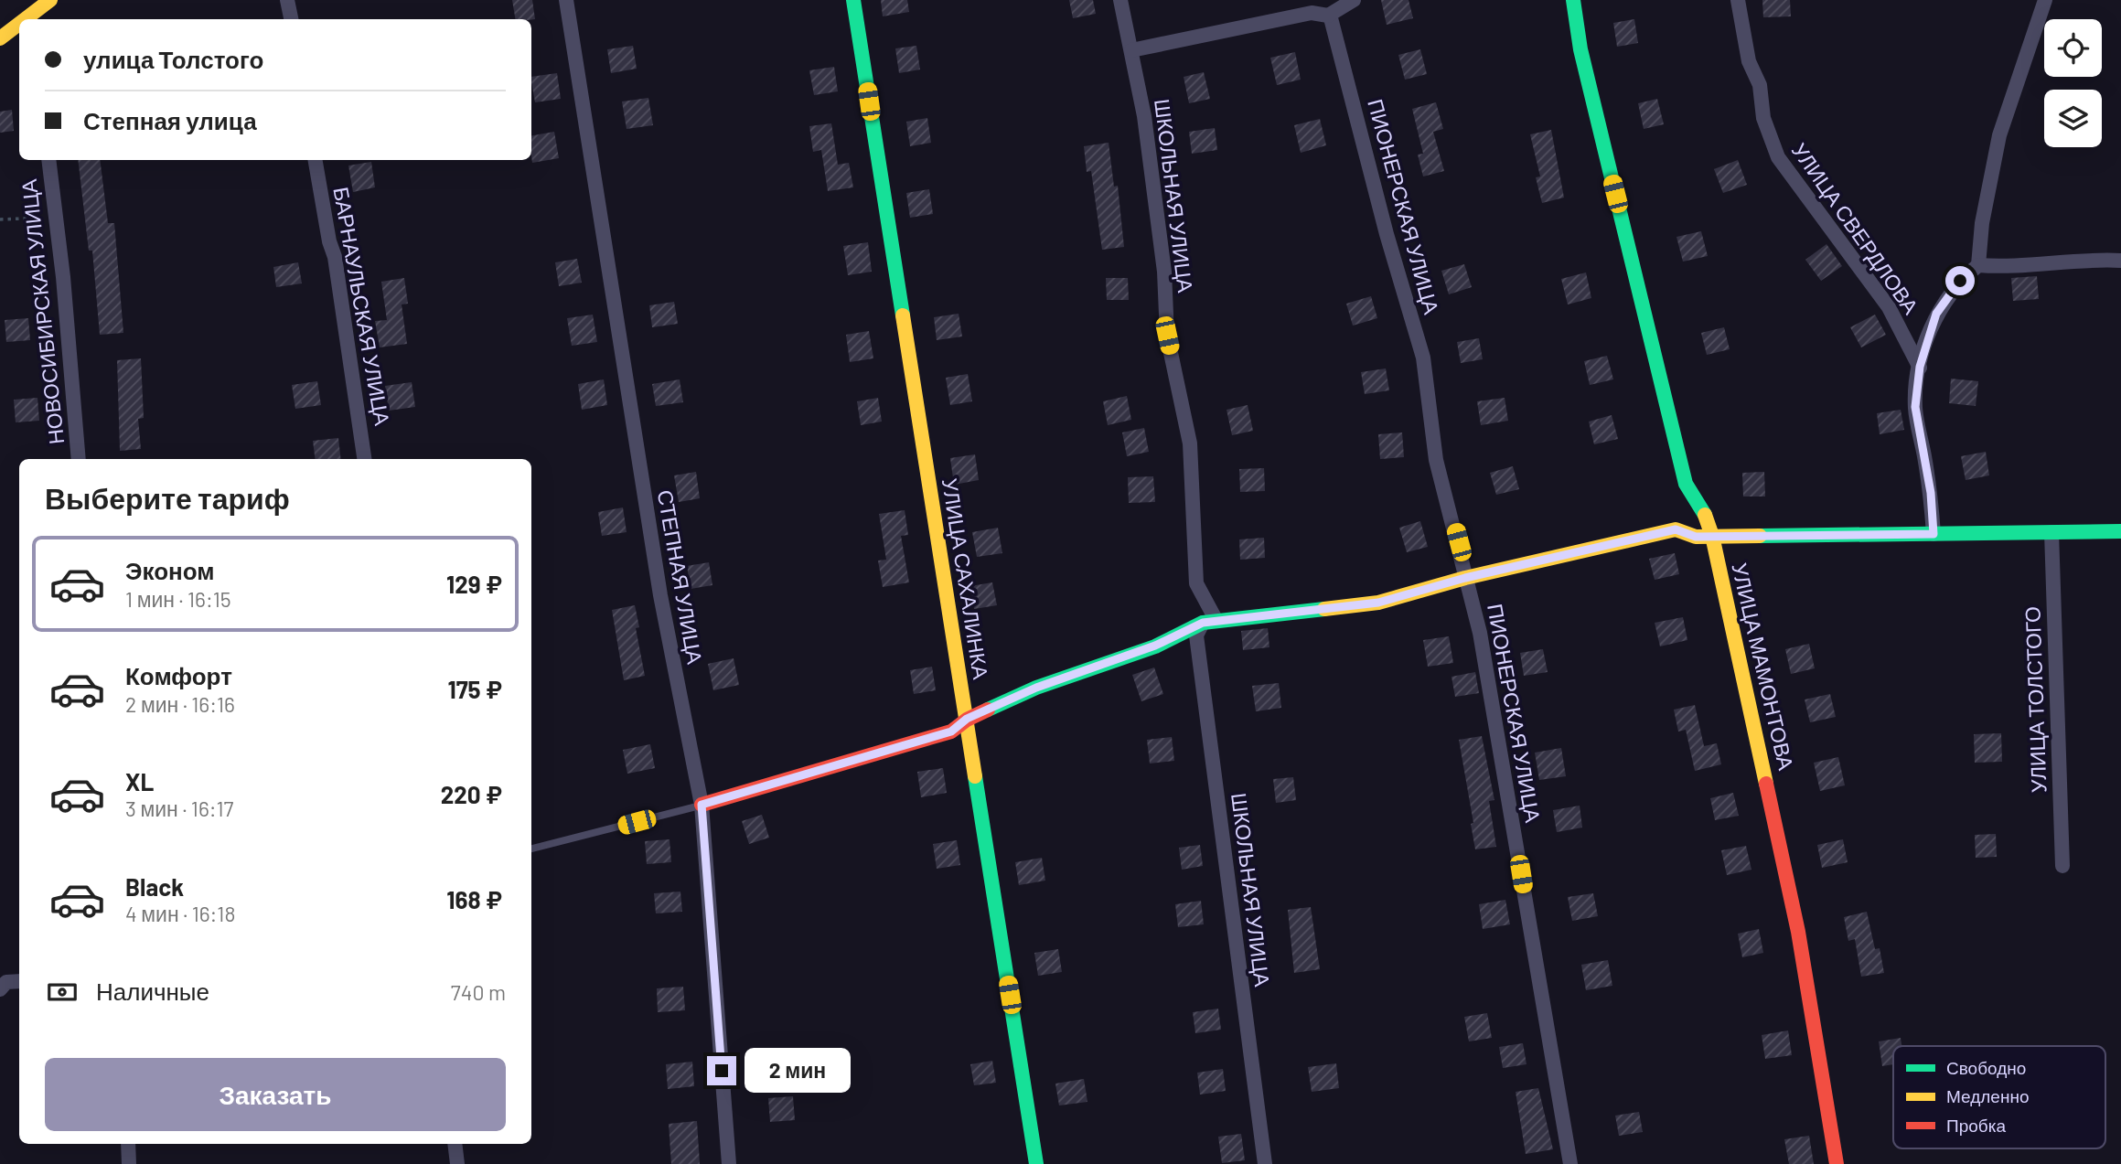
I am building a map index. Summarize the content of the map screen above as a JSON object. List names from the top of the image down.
{
  "streets": {
    "street": [
      "ШКОЛЬНАЯ УЛИЦА",
      "ПИОНЕРСКАЯ УЛИЦА",
      "УЛИЦА СВЕРДЛОВА",
      "БАРНАУЛЬСКАЯ УЛИЦА",
      "НОВОСИБИРСКАЯ УЛИЦА",
      "СТЕПНАЯ УЛИЦА",
      "УЛИЦА САХАЛИНКА",
      "УЛИЦА МАМОНТОВА",
      "УЛИЦА ТОЛСТОГО"
    ]
  },
  "legend": ["Свободно", "Медленно", "Пробка"],
  "page": {
    "banner": ["улица Толстого", "Степная улица"],
    "heading": "Выберите тариф",
    "list": [
      {
        "name": "Эконом",
        "note": "1 мин · 16:15",
        "value": "129 ₽"
      },
      {
        "name": "Комфорт",
        "note": "2 мин · 16:16",
        "value": "175 ₽"
      },
      {
        "name": "XL",
        "note": "3 мин · 16:17",
        "value": "220 ₽"
      },
      {
        "name": "Black",
        "note": "4 мин · 16:18",
        "value": "168 ₽"
      }
    ],
    "pay": ["Наличные", "740 m"],
    "buttons": "Заказать",
    "bubble": "2 мин"
  }
}
